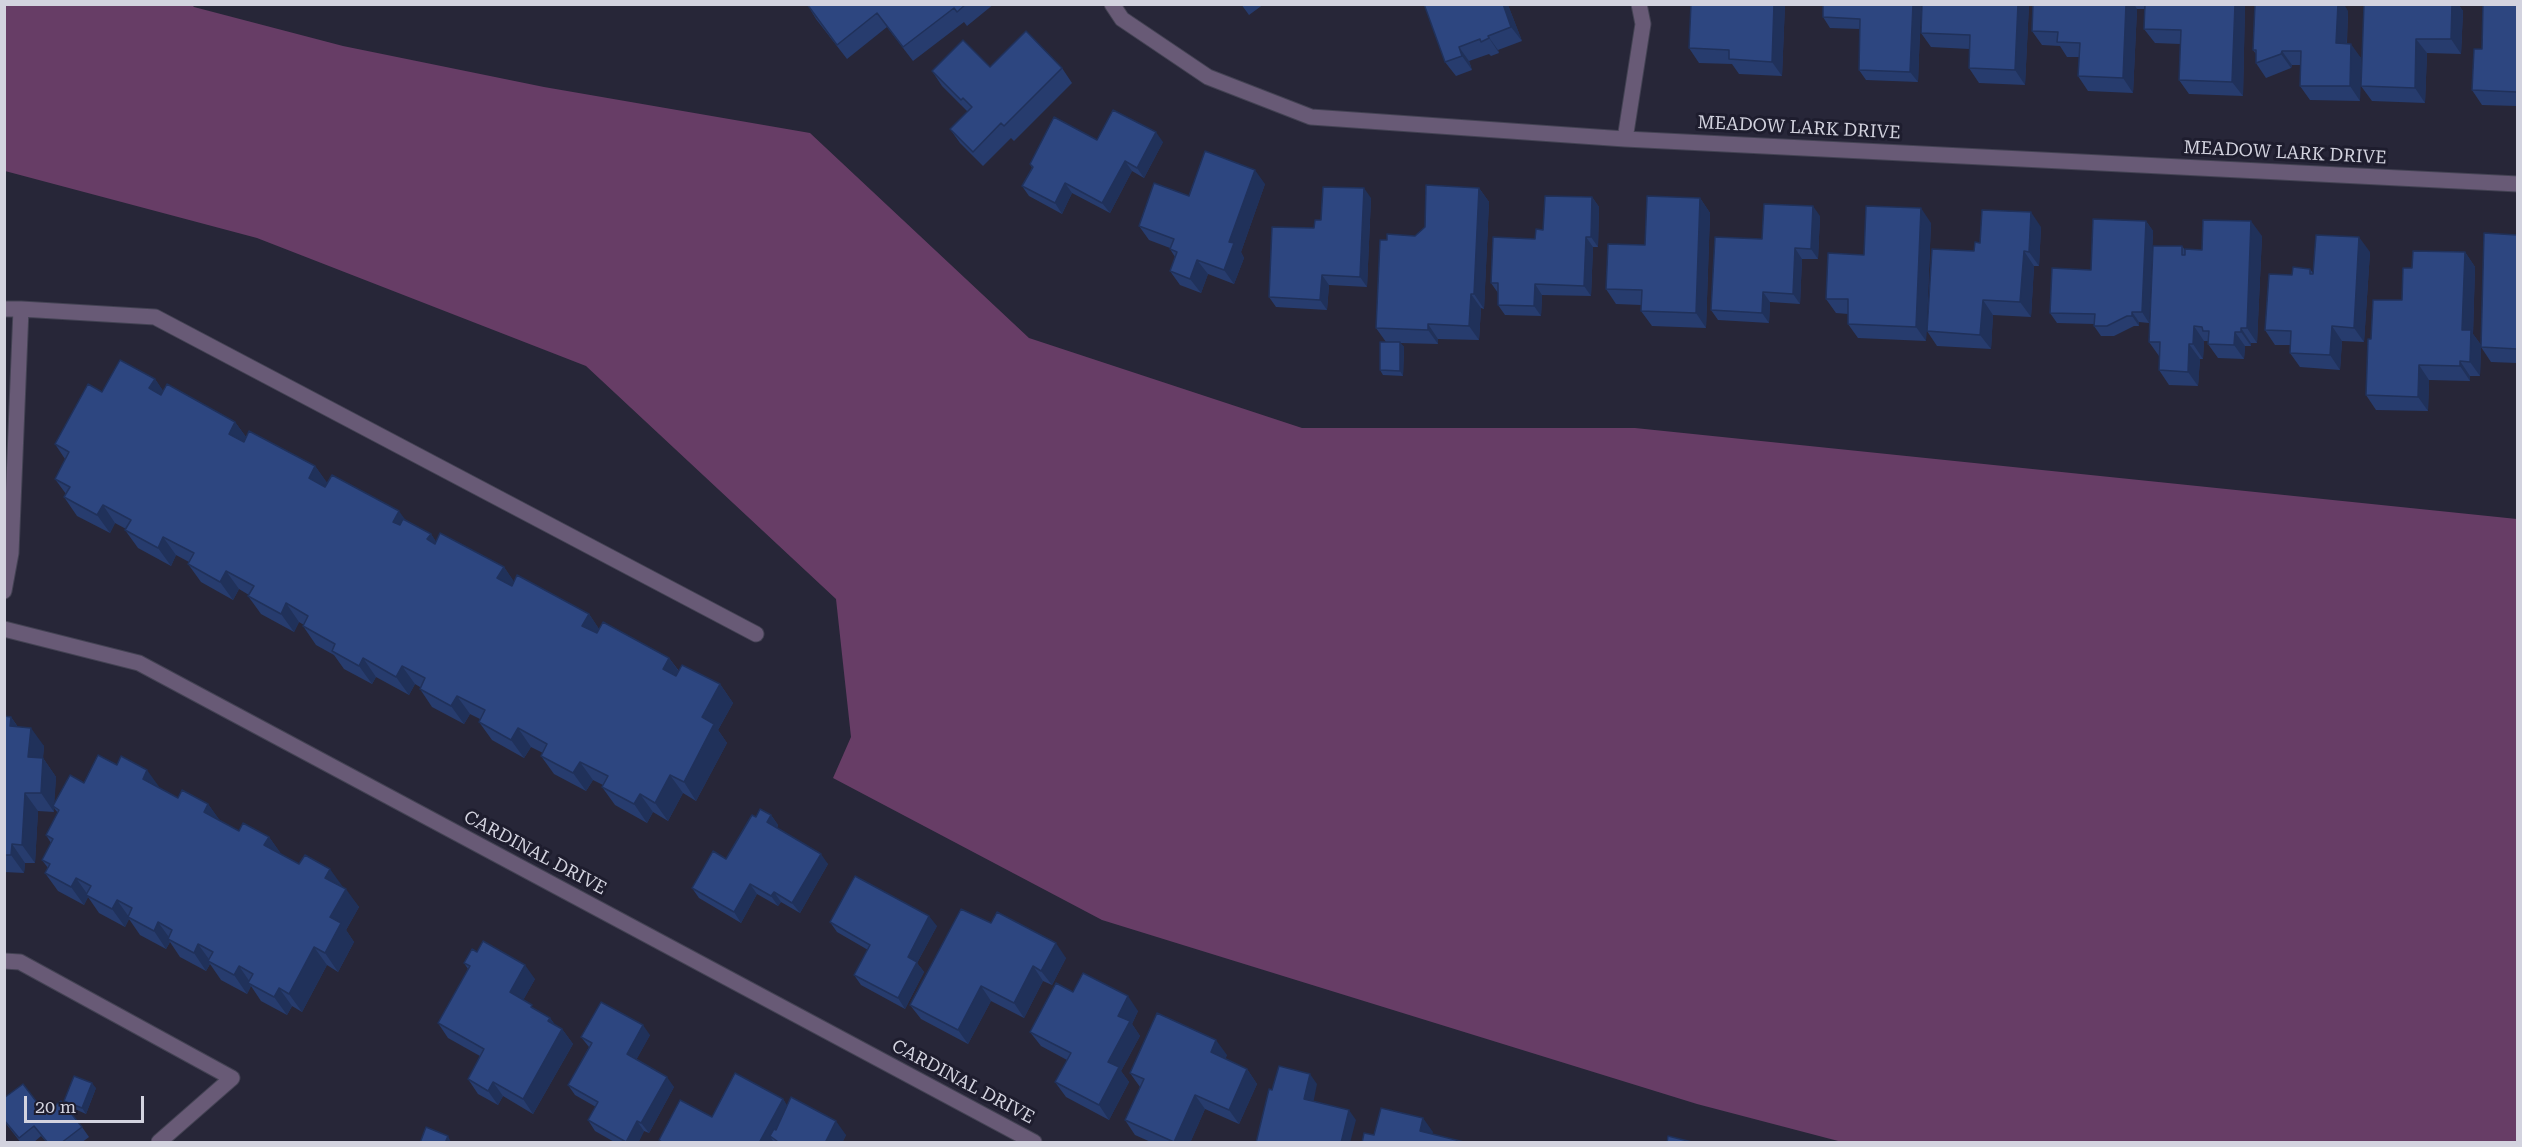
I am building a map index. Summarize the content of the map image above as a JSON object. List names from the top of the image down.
{
  "streets": {
    "street": ["MEADOW LARK DRIVE", "CARDINAL DRIVE"]
  },
  "scale_bar": "20 m"
}
